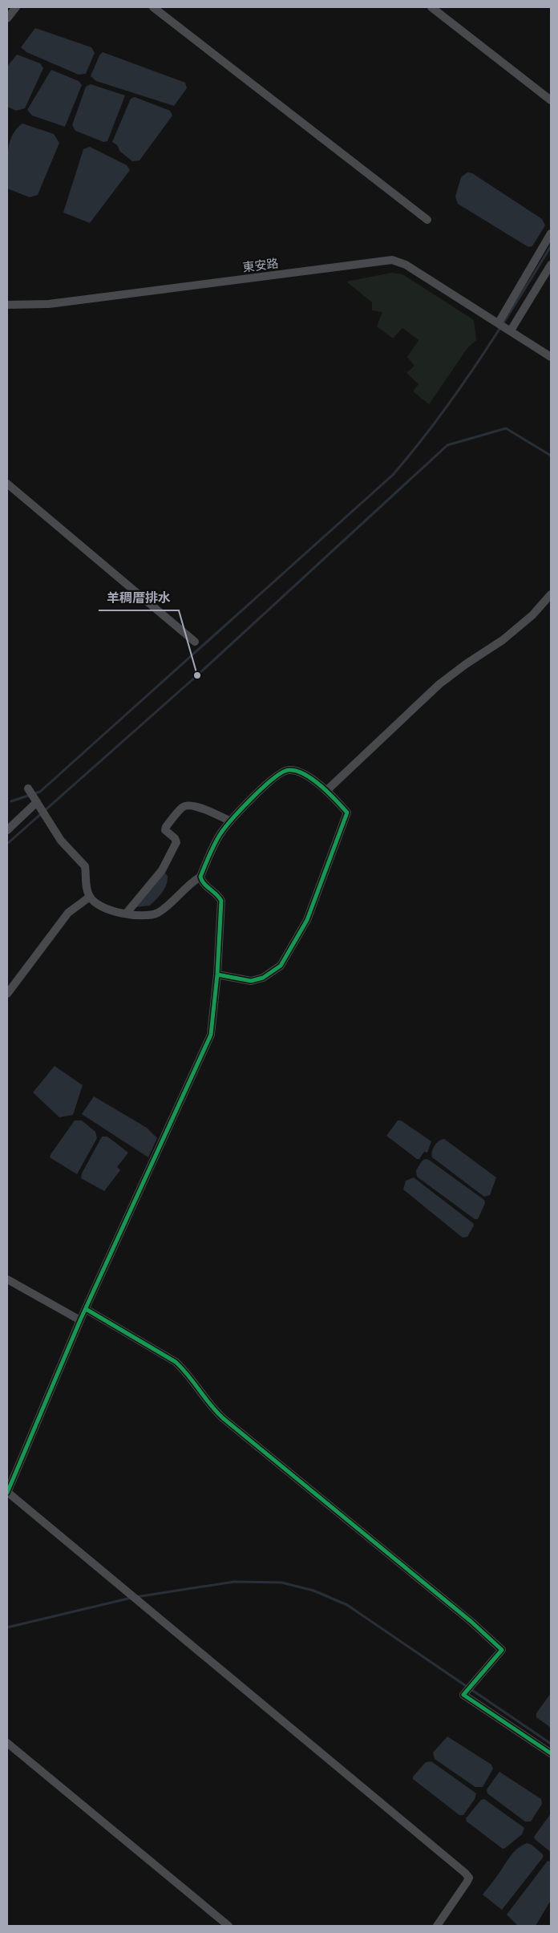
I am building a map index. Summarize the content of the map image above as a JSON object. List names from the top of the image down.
{
  "streets": {
    "street": ["東安路"]
  },
  "places": ["羊稠厝排水"]
}
